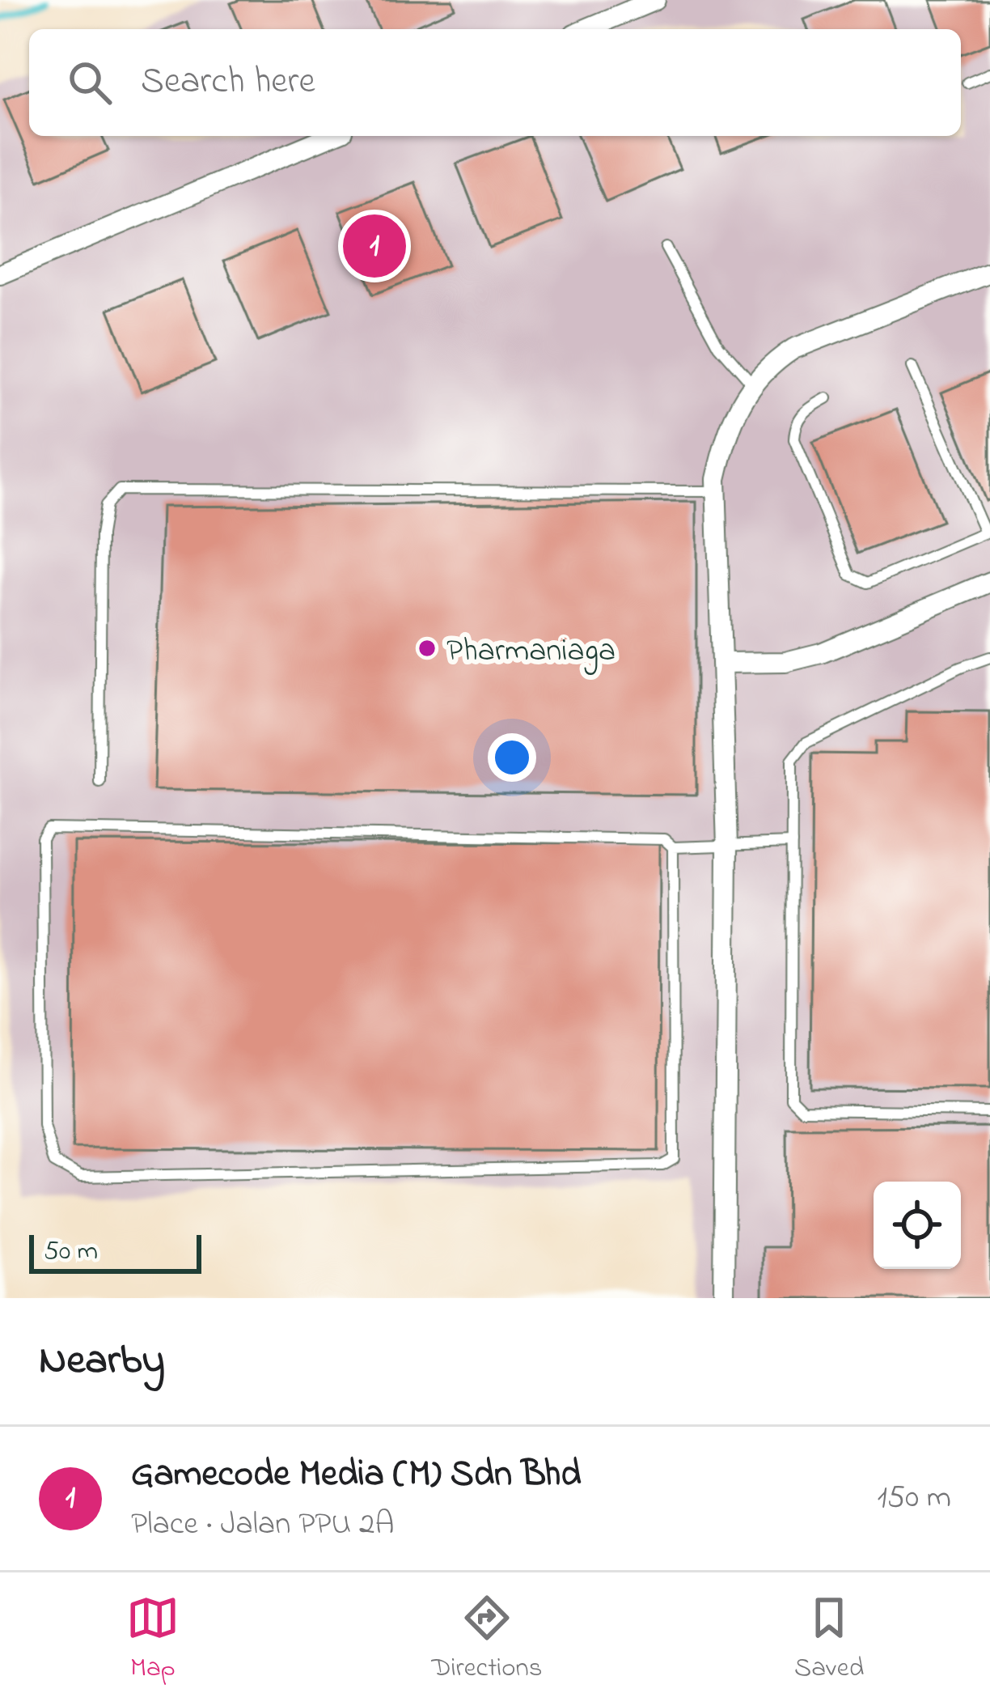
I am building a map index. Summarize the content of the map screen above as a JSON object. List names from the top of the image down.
{
  "places": ["Pharmaniaga"],
  "scale_bar": "50 m",
  "page": {
    "search": "Search here",
    "pins": "1",
    "scale": "50 m",
    "heading": "Nearby",
    "list": [
      {
        "mark": "1",
        "name": "Gamecode Media (M) Sdn Bhd",
        "note": "Place · Jalan PPU 2A",
        "value": "150 m"
      }
    ],
    "nav": ["Map", "Directions", "Saved"]
  }
}
